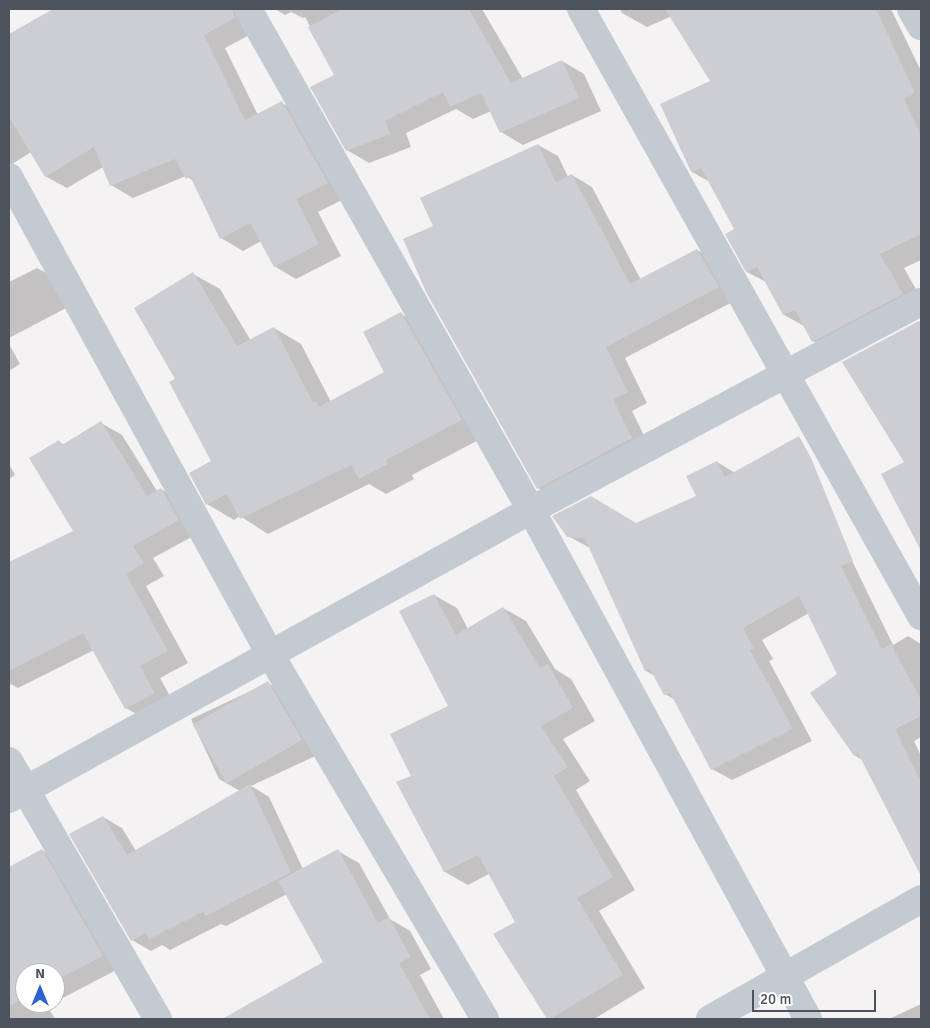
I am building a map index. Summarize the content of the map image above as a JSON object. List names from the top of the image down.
{
  "scale_bar": "20 m",
  "north": "top"
}
